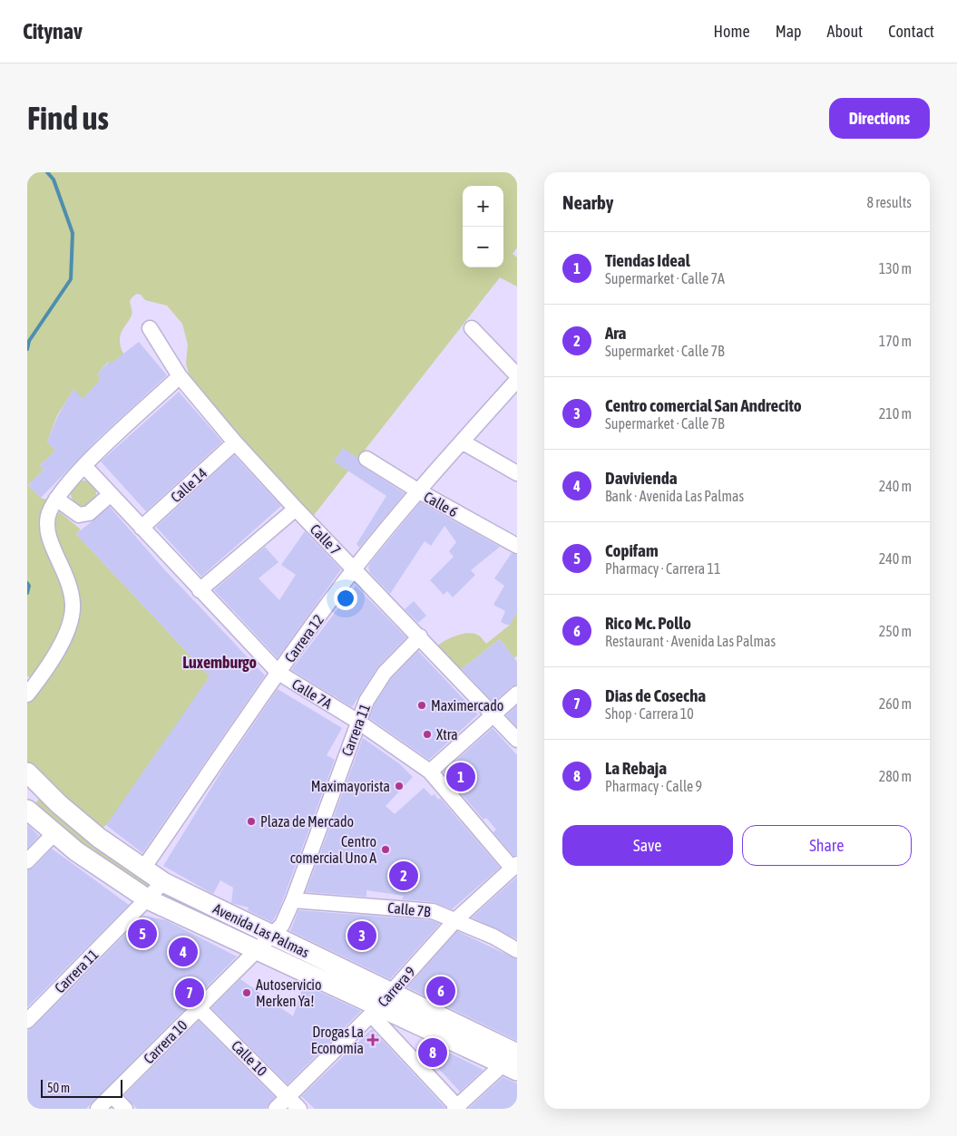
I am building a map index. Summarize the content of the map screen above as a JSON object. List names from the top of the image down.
{
  "streets": {
    "main road": ["Avenida Las Palmas"],
    "street": [
      "Calle 14",
      "Calle 6",
      "Calle 7",
      "Carrera 12",
      "Calle 7A",
      "Carrera 11",
      "Calle 7B",
      "Carrera 9",
      "Carrera 10",
      "Calle 10"
    ]
  },
  "crossings": [
    ["Calle 14", "Calle 7"],
    ["Calle 14", "Calle 7A"],
    ["Calle 6", "Carrera 12"],
    ["Calle 7", "Carrera 12"],
    ["Calle 7", "Carrera 11"],
    ["Carrera 12", "Calle 7A"],
    ["Carrera 12", "Avenida Las Palmas"],
    ["Calle 7A", "Carrera 11"],
    ["Calle 7A", "Carrera 9"],
    ["Carrera 11", "Calle 7B"],
    ["Carrera 11", "Avenida Las Palmas"],
    ["Carrera 11", "Carrera 10"],
    ["Calle 7B", "Carrera 9"],
    ["Avenida Las Palmas", "Carrera 9"],
    ["Avenida Las Palmas", "Carrera 10"],
    ["Carrera 9", "Calle 10"],
    ["Carrera 10", "Calle 10"]
  ],
  "districts": ["Luxemburgo"],
  "places": {
    "other": [
      "Maximercado",
      "Xtra",
      "Maximayorista",
      "Plaza de Mercado",
      "Centro comercial Uno A",
      "Autoservicio Merken Ya!"
    ],
    "health": ["Drogas La Economía"]
  },
  "scale_bar": "50 m",
  "page": {
    "header": "Citynav",
    "nav": [
      "Home",
      "Map",
      "About",
      "Contact"
    ],
    "buttons": [
      "Directions",
      ["Save", "Share"]
    ],
    "title": "Find us",
    "heading": ["Nearby", "8 results"],
    "map_buttons": ["+", "−"],
    "list": [
      {
        "mark": "1",
        "name": "Tiendas Ideal",
        "note": "Supermarket · Calle 7A",
        "value": "130 m"
      },
      {
        "mark": "2",
        "name": "Ara",
        "note": "Supermarket · Calle 7B",
        "value": "170 m"
      },
      {
        "mark": "3",
        "name": "Centro comercial San Andrecito",
        "note": "Supermarket · Calle 7B",
        "value": "210 m"
      },
      {
        "mark": "4",
        "name": "Davivienda",
        "note": "Bank · Avenida Las Palmas",
        "value": "240 m"
      },
      {
        "mark": "5",
        "name": "Copifam",
        "note": "Pharmacy · Carrera 11",
        "value": "240 m"
      },
      {
        "mark": "6",
        "name": "Rico Mc. Pollo",
        "note": "Restaurant · Avenida Las Palmas",
        "value": "250 m"
      },
      {
        "mark": "7",
        "name": "Dias de Cosecha",
        "note": "Shop · Carrera 10",
        "value": "260 m"
      },
      {
        "mark": "8",
        "name": "La Rebaja",
        "note": "Pharmacy · Calle 9",
        "value": "280 m"
      }
    ],
    "pins": [
      "1",
      "2",
      "5",
      "3",
      "4",
      "6",
      "7",
      "8"
    ],
    "scale": "50 m"
  }
}
